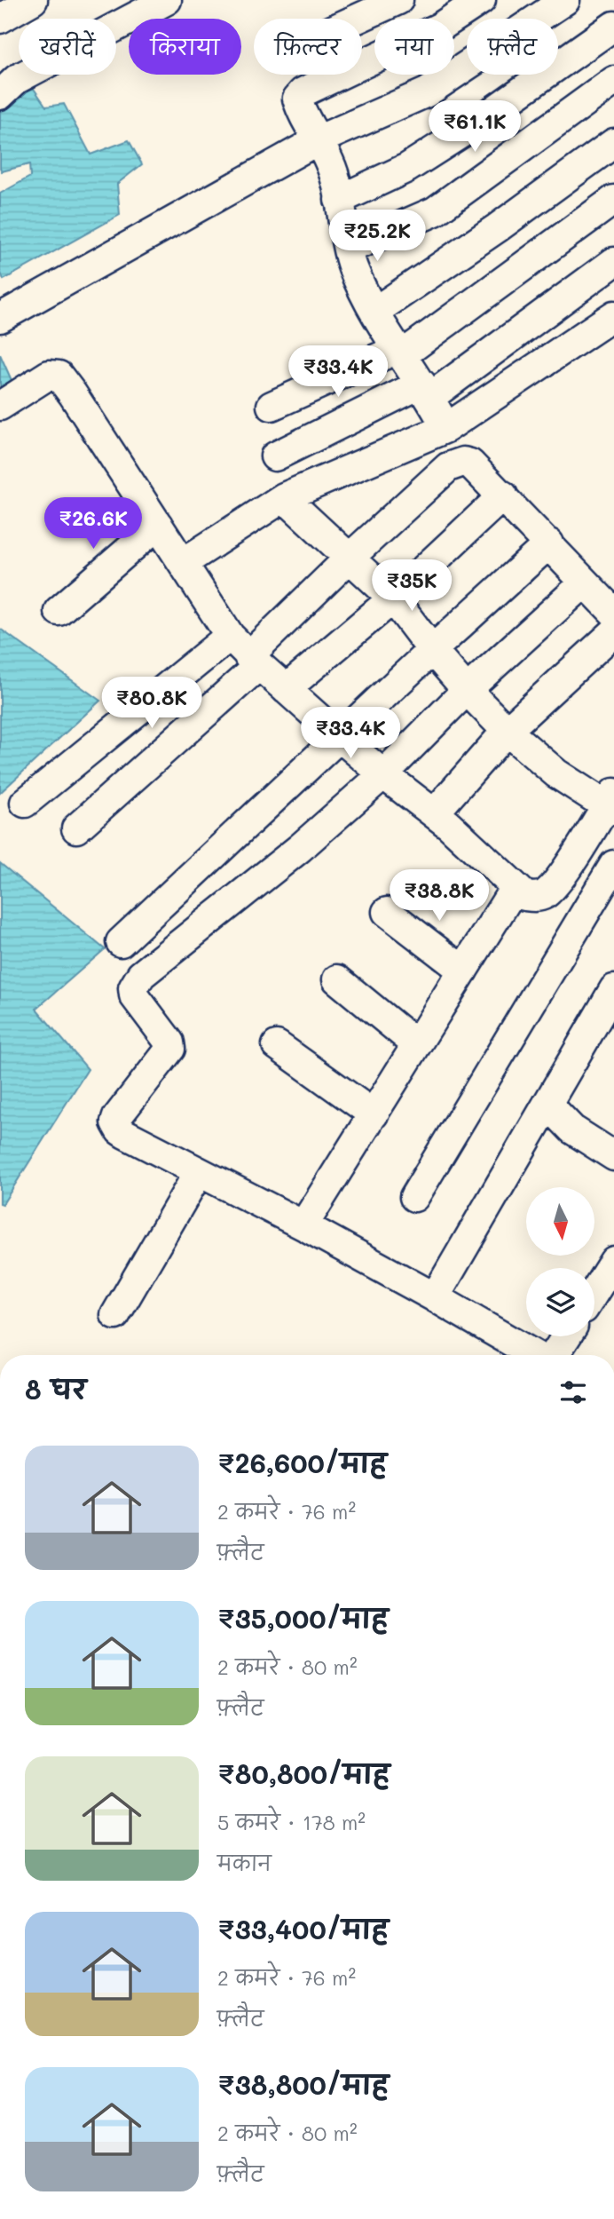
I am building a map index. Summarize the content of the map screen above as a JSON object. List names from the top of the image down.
{
  "north": "bottom",
  "page": {
    "chip": [
      "खरीदें",
      "किराया",
      "फ़िल्टर",
      "नया",
      "फ़्लैट"
    ],
    "price": [
      "₹61.1K",
      "₹25.2K",
      "₹33.4K",
      "₹26.6K",
      "₹35K",
      "₹80.8K",
      "₹33.4K",
      "₹38.8K"
    ],
    "heading": "8 घर",
    "list": [
      {
        "name": "₹26,600/माह",
        "note": "2 कमरे · 76 m² · फ़्लैट"
      },
      {
        "name": "₹35,000/माह",
        "note": "2 कमरे · 80 m² · फ़्लैट"
      },
      {
        "name": "₹80,800/माह",
        "note": "5 कमरे · 178 m² · मकान"
      },
      {
        "name": "₹33,400/माह",
        "note": "2 कमरे · 76 m² · फ़्लैट"
      },
      {
        "name": "₹38,800/माह",
        "note": "2 कमरे · 80 m² · फ़्लैट"
      }
    ]
  }
}
